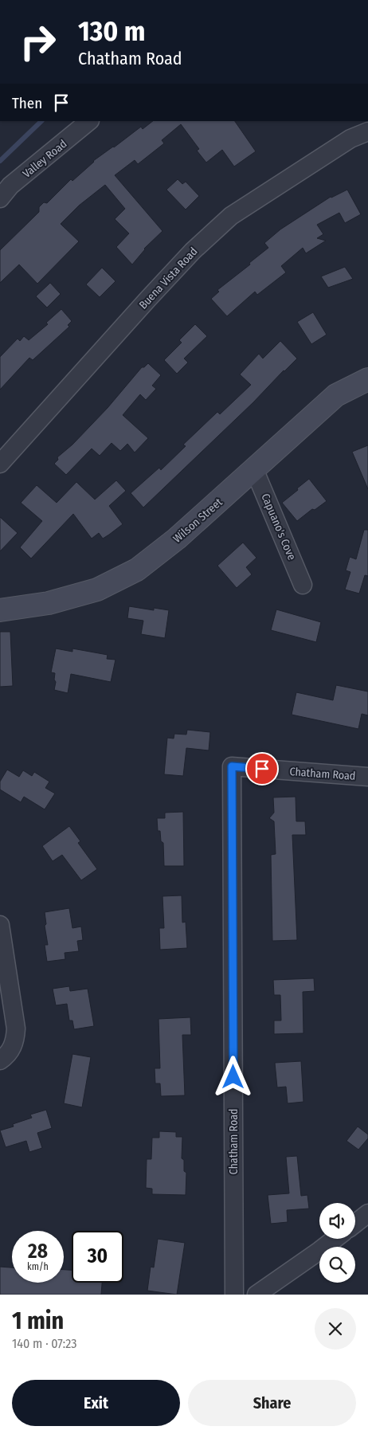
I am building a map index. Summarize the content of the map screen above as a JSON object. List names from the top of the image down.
{
  "streets": {
    "main road": ["Wilson Street"],
    "street": [
      "Valley Road",
      "Buena Vista Road",
      "Capuano's Cove",
      "Chatham Road"
    ]
  },
  "crossings": [
    ["Wilson Street", "Capuano's Cove"]
  ],
  "page": {
    "turn": ["130 m", "Chatham Road"],
    "then": "Then",
    "speed": "28 km/h",
    "limit": "30",
    "heading": ["1 min", "140 m · 07:23"],
    "buttons": ["Exit", "Share"]
  }
}
